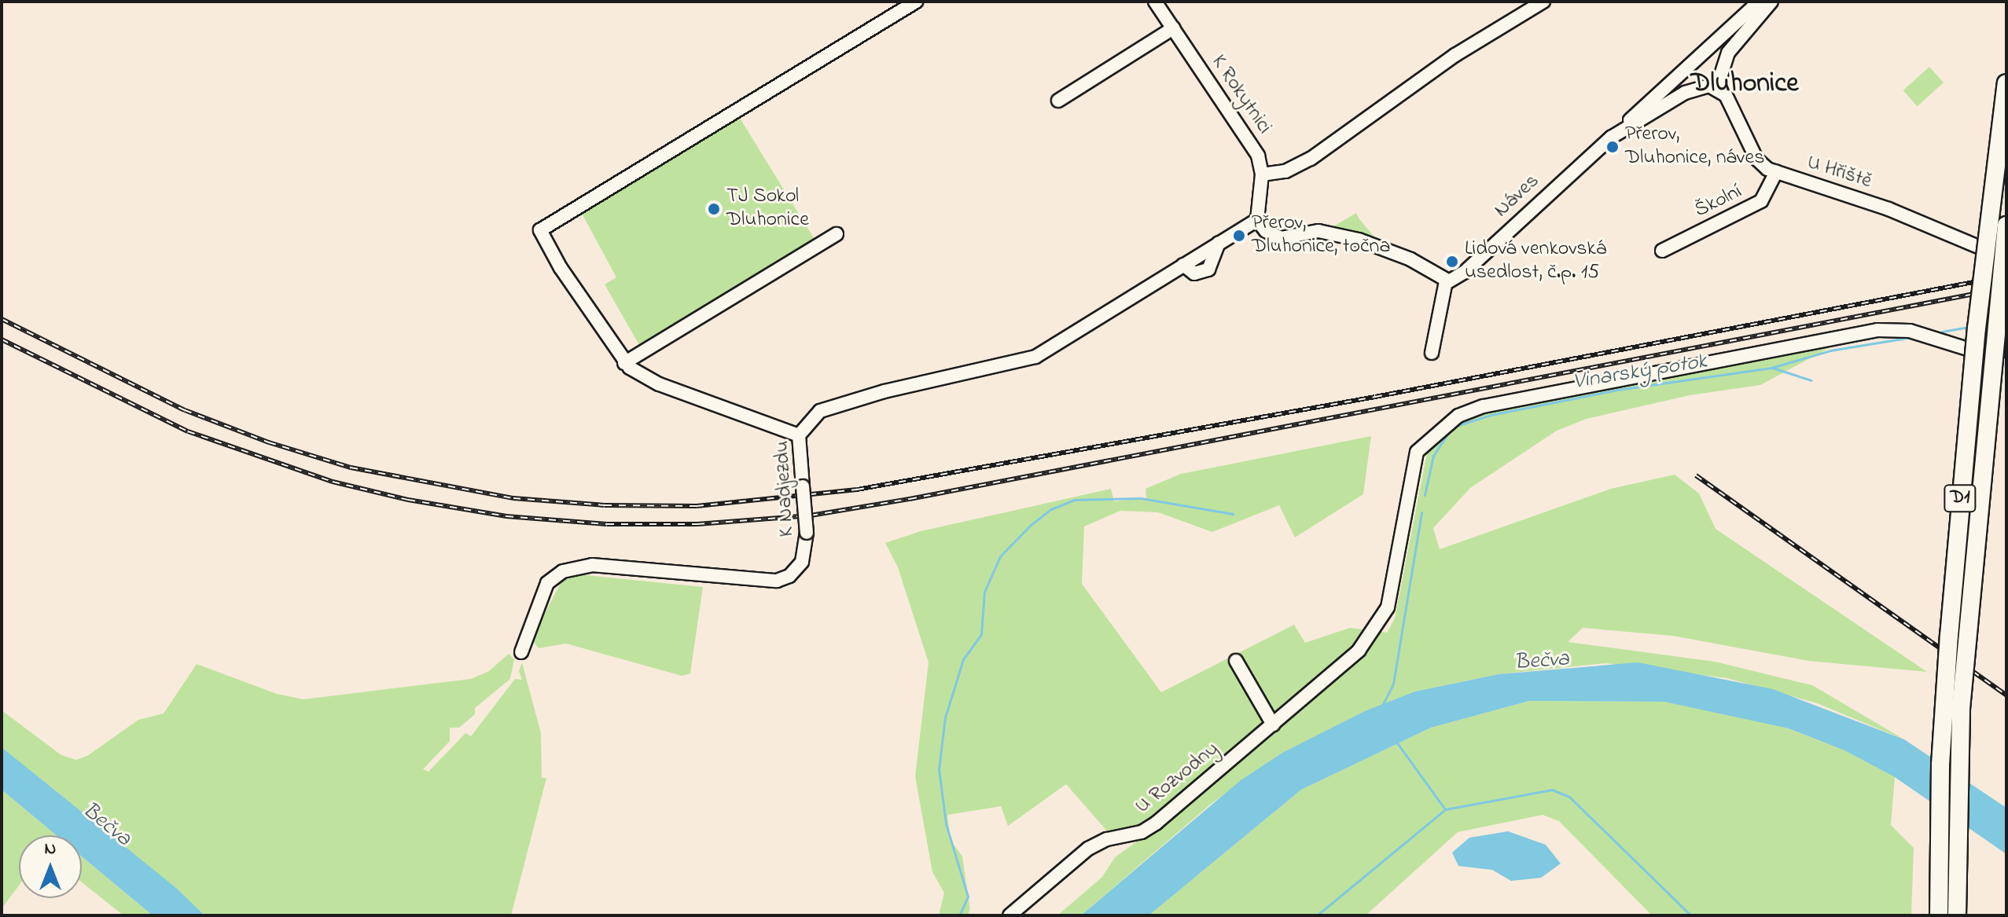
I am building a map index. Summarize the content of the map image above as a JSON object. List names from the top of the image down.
{
  "streets": {
    "highway": ["D1"],
    "street": [
      "K Rokytnici",
      "U Hřiště",
      "Náves",
      "Školní",
      "K Nadjezdu",
      "U Rozvodny"
    ]
  },
  "crossings": [
    ["K Rokytnici", "K Nadjezdu"],
    ["U Hřiště", "Náves"],
    ["U Hřiště", "Školní"]
  ],
  "districts": ["Dluhonice"],
  "water": ["Vinarský potok", "Bečva"],
  "places": [
    "Přerov, Dluhonice, náves",
    "TJ Sokol Dluhonice",
    "Přerov, Dluhonice, točna",
    "Lidová venkovská usedlost, č.p. 15"
  ],
  "north": "top"
}
